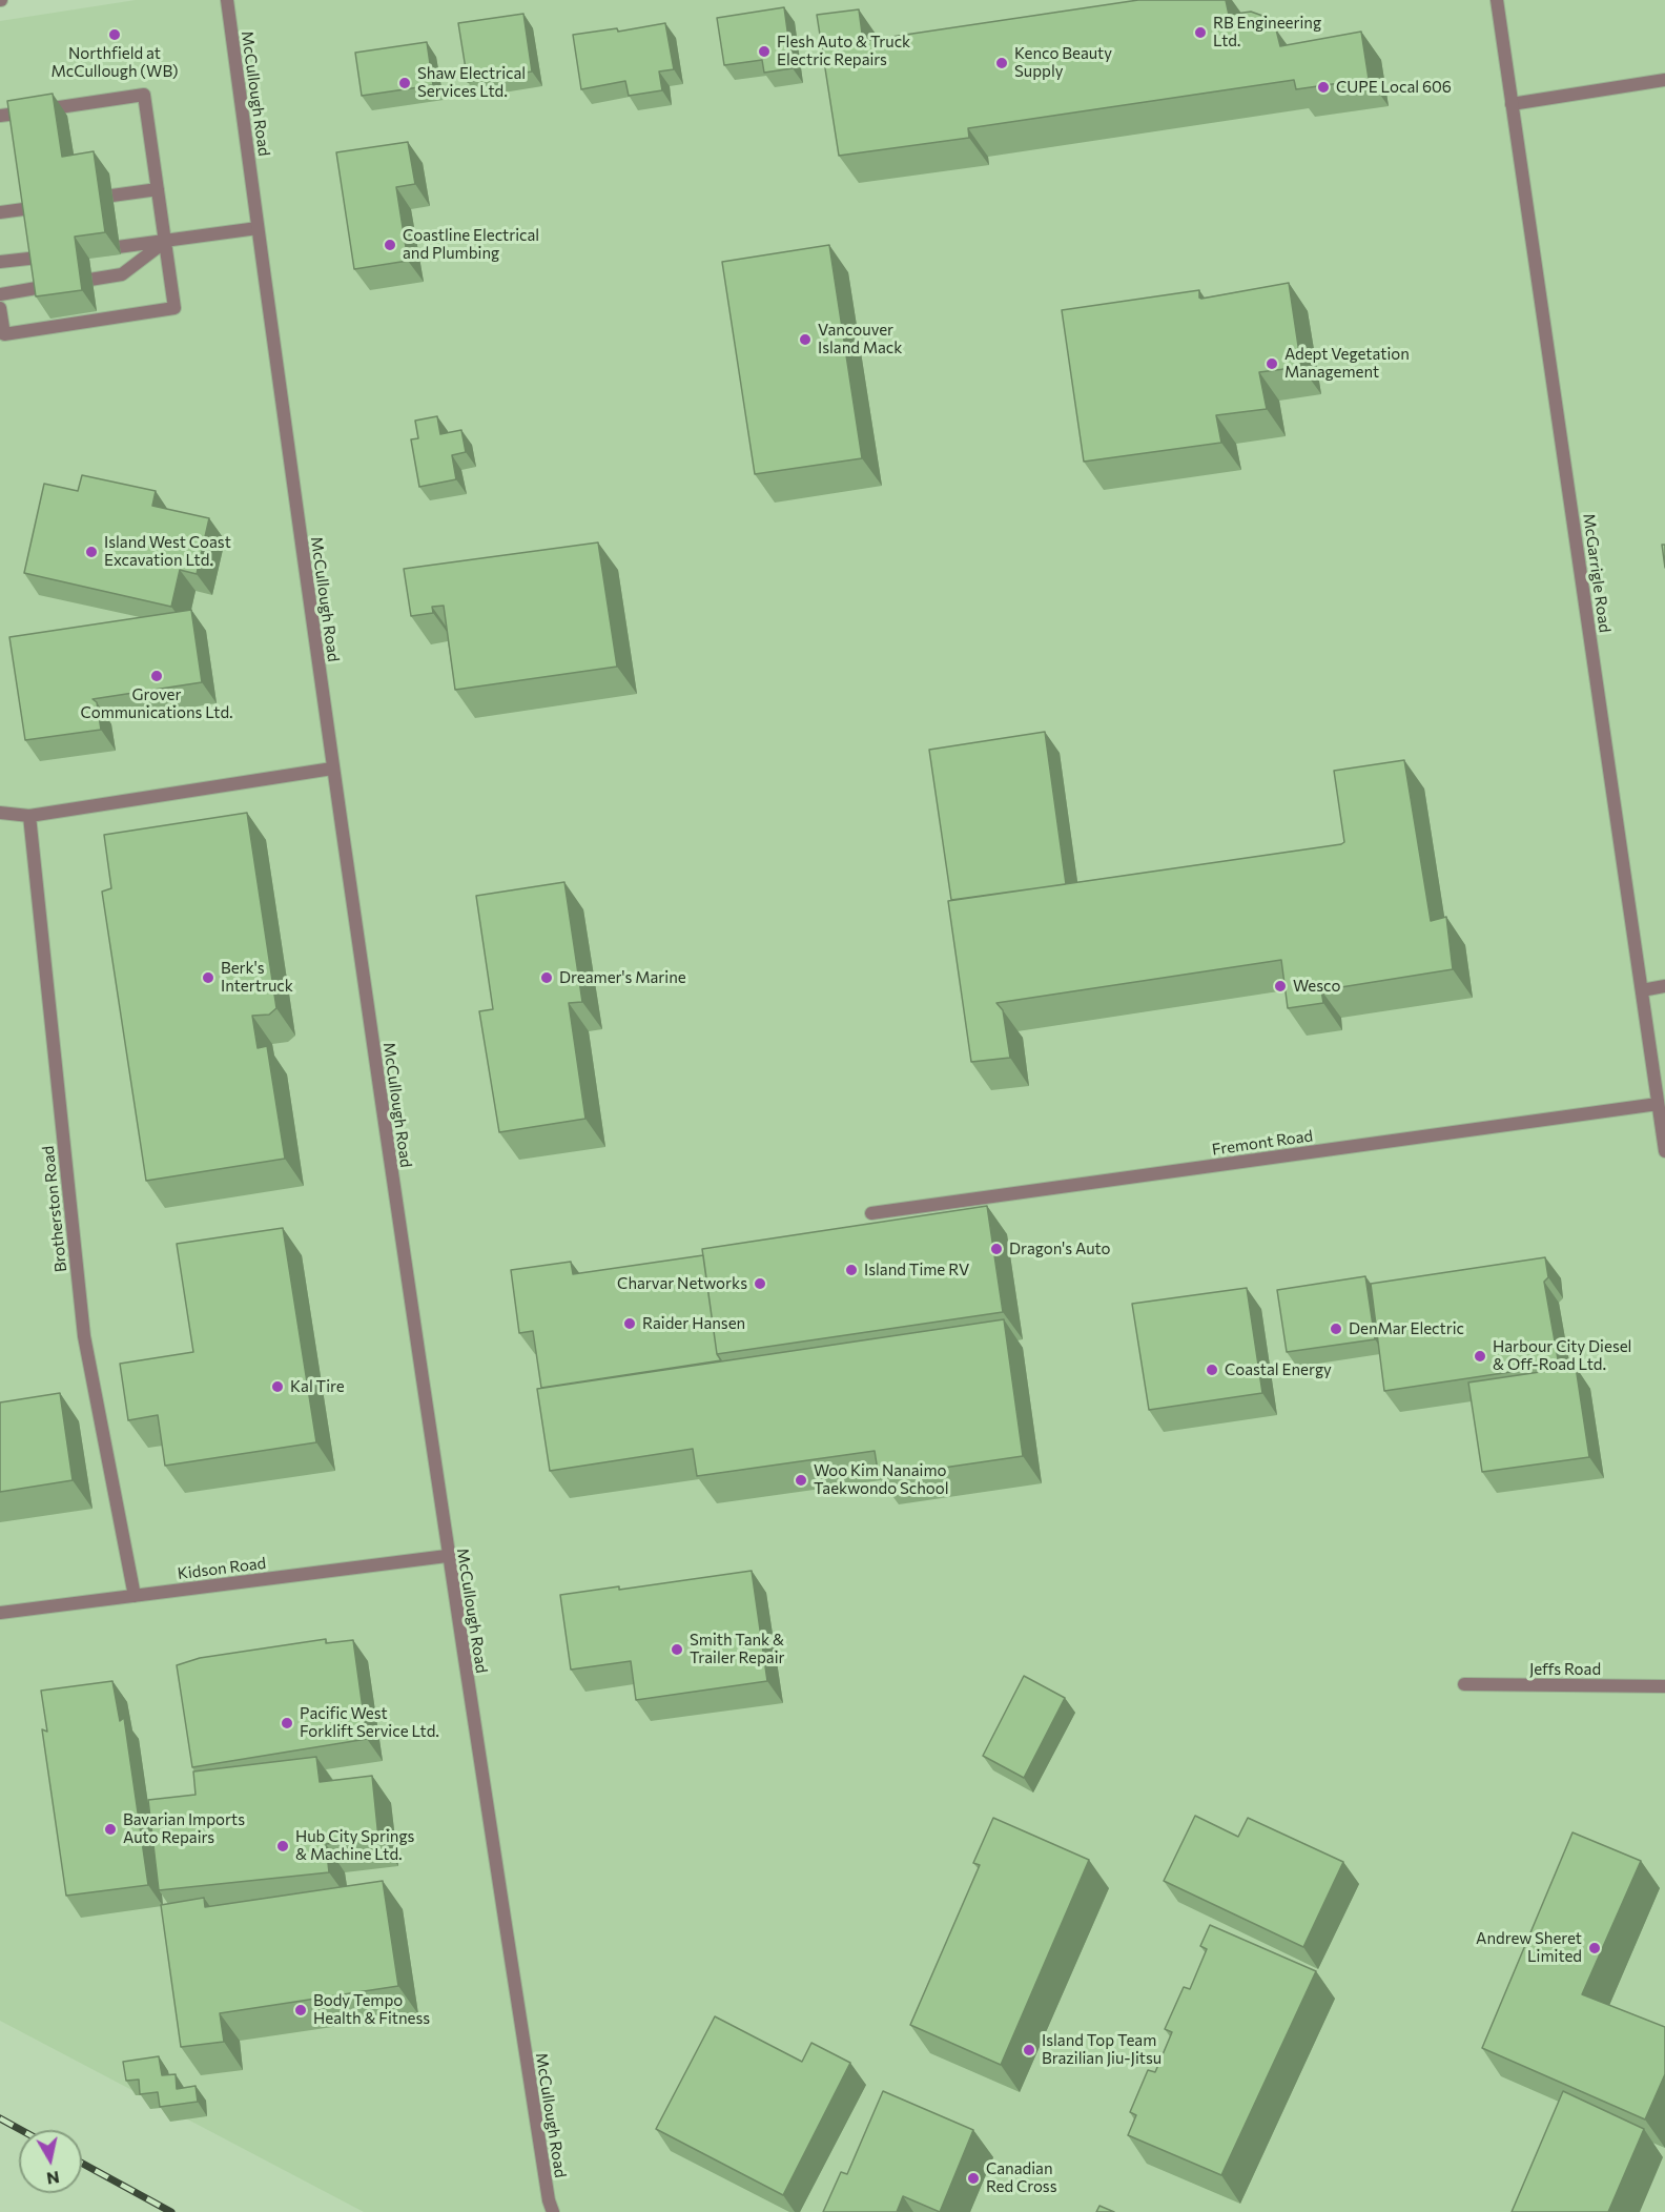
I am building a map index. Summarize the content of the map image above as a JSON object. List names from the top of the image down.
{
  "streets": {
    "street": [
      "McCullough Road",
      "McGarrigle Road",
      "Fremont Road",
      "Brotherston Road",
      "Kidson Road",
      "Jeffs Road"
    ]
  },
  "crossings": [
    ["McCullough Road", "Kidson Road"],
    ["McGarrigle Road", "Fremont Road"],
    ["Brotherston Road", "Kidson Road"]
  ],
  "places": [
    "RB Engineering Ltd.",
    "Northfield at McCullough (WB)",
    "Flesh Auto & Truck Electric Repairs",
    "Kenco Beauty Supply",
    "Shaw Electrical Services Ltd.",
    "CUPE Local 606",
    "Coastline Electrical and Plumbing",
    "Vancouver Island Mack",
    "Adept Vegetation Management",
    "Island West Coast Excavation Ltd.",
    "Grover Communications Ltd.",
    "Berk's Intertruck",
    "Dreamer's Marine",
    "Wesco",
    "Dragon's Auto",
    "Island Time RV",
    "Charvar Networks",
    "Raider Hansen",
    "DenMar Electric",
    "Harbour City Diesel & Off-Road Ltd.",
    "Coastal Energy",
    "Kal Tire",
    "Woo Kim Nanaimo Taekwondo School",
    "Smith Tank & Trailer Repair",
    "Pacific West Forklift Service Ltd.",
    "Bavarian Imports Auto Repairs",
    "Hub City Springs & Machine Ltd.",
    "Andrew Sheret Limited",
    "Body Tempo Health & Fitness",
    "Island Top Team Brazilian Jiu-Jitsu",
    "Canadian Red Cross"
  ],
  "north": "bottom"
}
